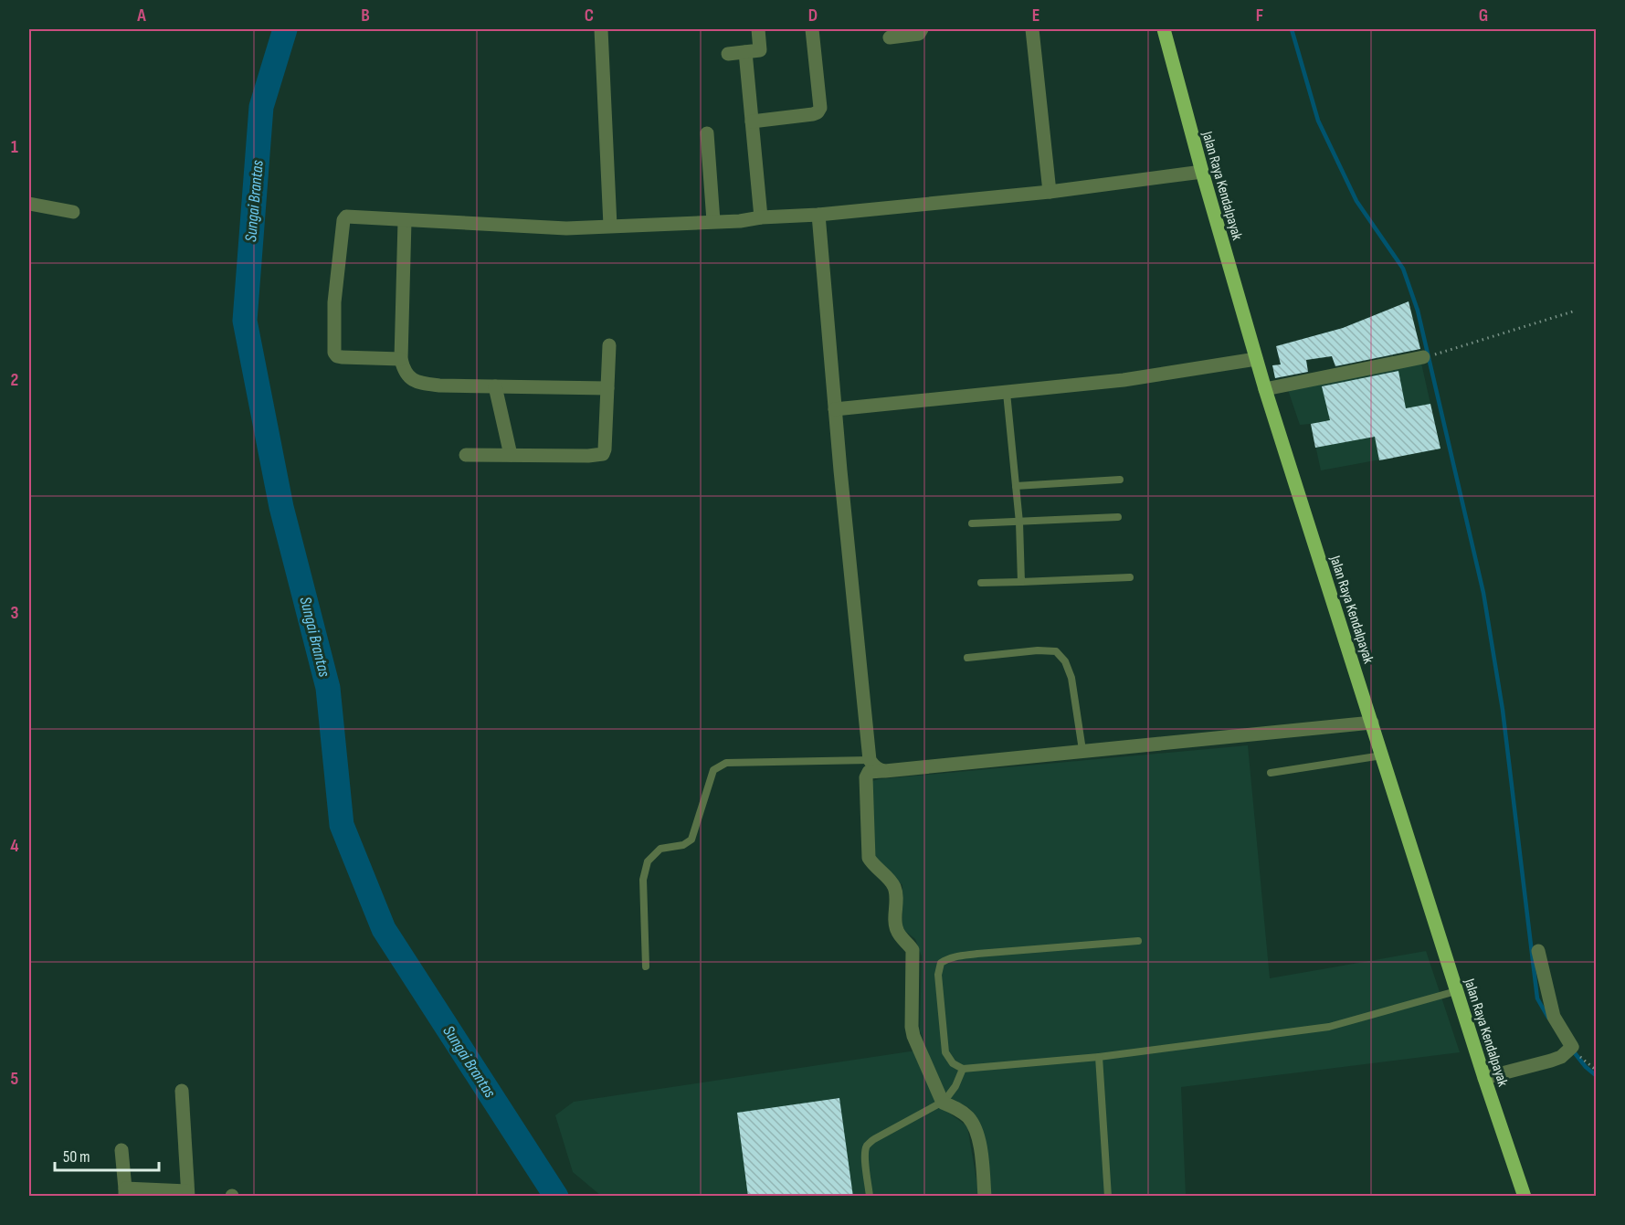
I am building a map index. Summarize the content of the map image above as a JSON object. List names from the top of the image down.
{
  "streets": {
    "main road": ["Jalan Raya Kendalpayak"]
  },
  "water": ["Sungai Brantas"],
  "scale_bar": "50 m",
  "grid": {
    "columns": [
      "A",
      "B",
      "C",
      "D",
      "E",
      "F",
      "G"
    ],
    "rows": [
      "1",
      "2",
      "3",
      "4",
      "5"
    ]
  }
}
